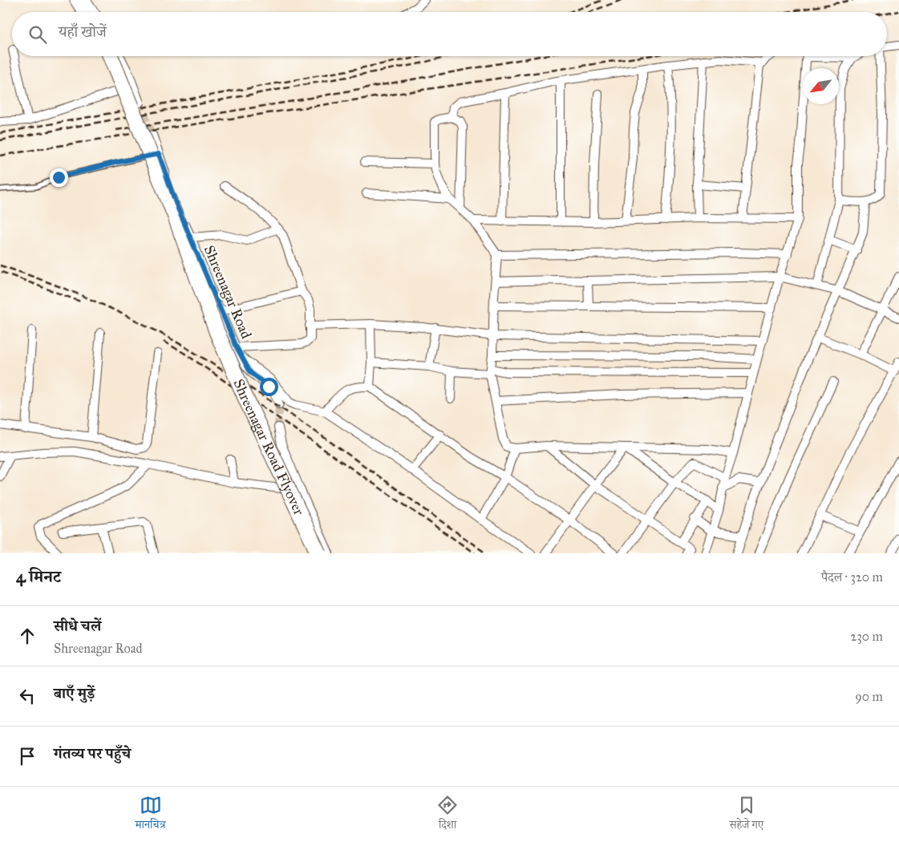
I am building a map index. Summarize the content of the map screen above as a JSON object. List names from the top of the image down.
{
  "streets": {
    "highway": ["Shreenagar Road Flyover"],
    "street": ["Shreenagar Road"]
  },
  "north": "bottom left",
  "page": {
    "search": "यहाँ खोजें",
    "heading": ["4 मिनट", "पैदल · 320 m"],
    "list": [
      ["सीधे चलें", "Shreenagar Road", "230 m"],
      ["बाएँ मुड़ें", "90 m"],
      "गंतव्य पर पहुँचे"
    ],
    "nav": ["मानचित्र", "दिशा", "सहेजे गए"]
  }
}
